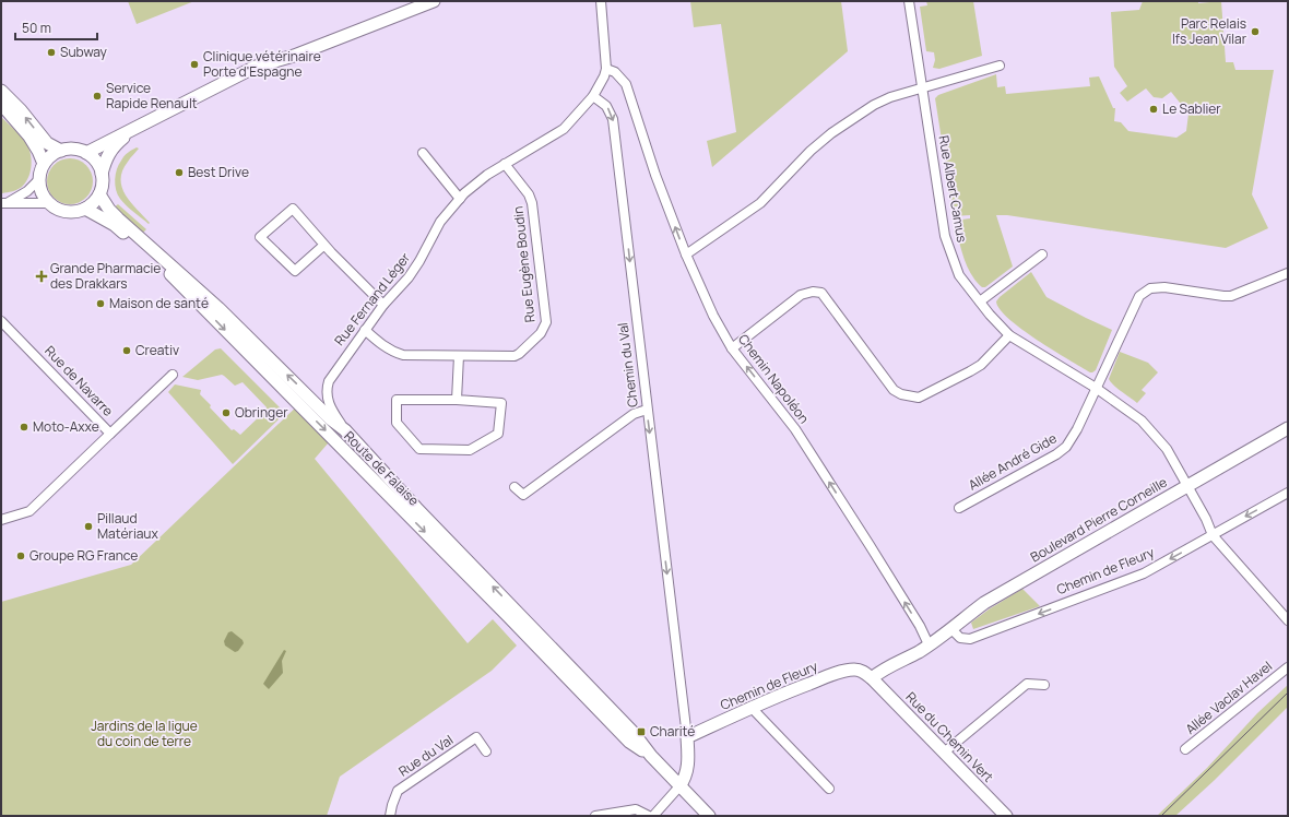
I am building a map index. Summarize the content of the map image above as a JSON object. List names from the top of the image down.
{
  "streets": {
    "main road": [
      "Route de Falaise",
      "Boulevard Pierre Corneille",
      "Chemin de Fleury",
      "Rue du Chemin Vert"
    ],
    "street": [
      "Rue Albert Camus",
      "Rue Eugène Boudin",
      "Rue Fernand Léger",
      "Chemin du Val",
      "Chemin Napoléon",
      "Rue de Navarre",
      "Allée André Gide",
      "Allée Vaclav Havel",
      "Rue du Val"
    ]
  },
  "crossings": [
    ["Rue Albert Camus", "Allée André Gide"],
    ["Rue Albert Camus", "Boulevard Pierre Corneille"],
    ["Rue Eugène Boudin", "Rue Fernand Léger"],
    ["Rue Fernand Léger", "Chemin du Val"],
    ["Rue Fernand Léger", "Route de Falaise"],
    ["Chemin du Val", "Chemin de Fleury"],
    ["Chemin Napoléon", "Boulevard Pierre Corneille"],
    ["Boulevard Pierre Corneille", "Chemin de Fleury"],
    ["Chemin de Fleury", "Rue du Chemin Vert"]
  ],
  "one_way": ["Chemin du Val", "Chemin Napoléon", "Chemin de Fleury"],
  "parks": ["Jardins de la ligue du coin de terre"],
  "places": {
    "other": [
      "Parc Relais Ifs Jean Vilar",
      "Subway",
      "Clinique vétérinaire Porte d'Espagne",
      "Service Rapide Renault",
      "Le Sablier",
      "Best Drive",
      "Maison de santé",
      "Creativ",
      "Obringer",
      "Moto-Axxe",
      "Pillaud Matériaux",
      "Groupe RG France"
    ],
    "health": ["Grande Pharmacie des Drakkars"],
    "transit": ["Charité"]
  },
  "scale_bar": "50 m"
}
